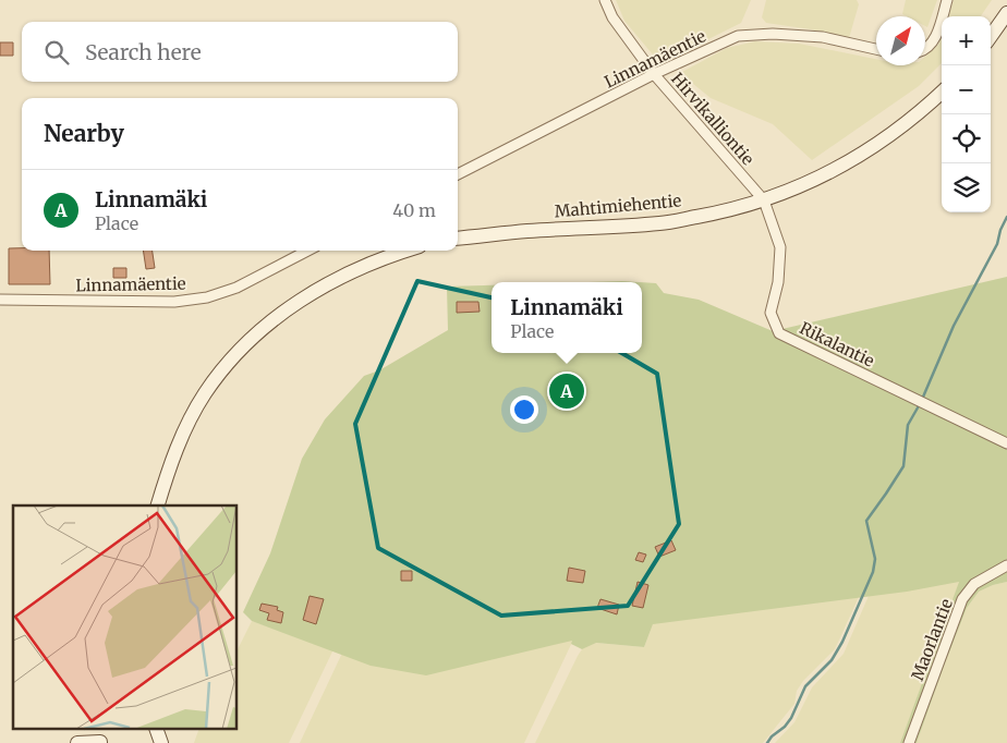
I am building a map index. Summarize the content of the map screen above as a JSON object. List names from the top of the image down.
{
  "streets": {
    "main road": ["Mahtimiehentie"],
    "street": [
      "Linnamäentie",
      "Hirvikalliontie",
      "Rikalantie",
      "Maorlantie"
    ]
  },
  "crossings": [
    ["Linnamäentie", "Hirvikalliontie"],
    ["Hirvikalliontie", "Mahtimiehentie"],
    ["Hirvikalliontie", "Rikalantie"],
    ["Mahtimiehentie", "Rikalantie"]
  ],
  "north": "top right",
  "page": {
    "map_buttons": ["+", "−"],
    "search": "Search here",
    "heading": "Nearby",
    "list": [
      {
        "mark": "A",
        "name": "Linnamäki",
        "note": "Place",
        "value": "40 m"
      }
    ],
    "popup": ["Linnamäki", "Place"],
    "pins": "A"
  }
}
